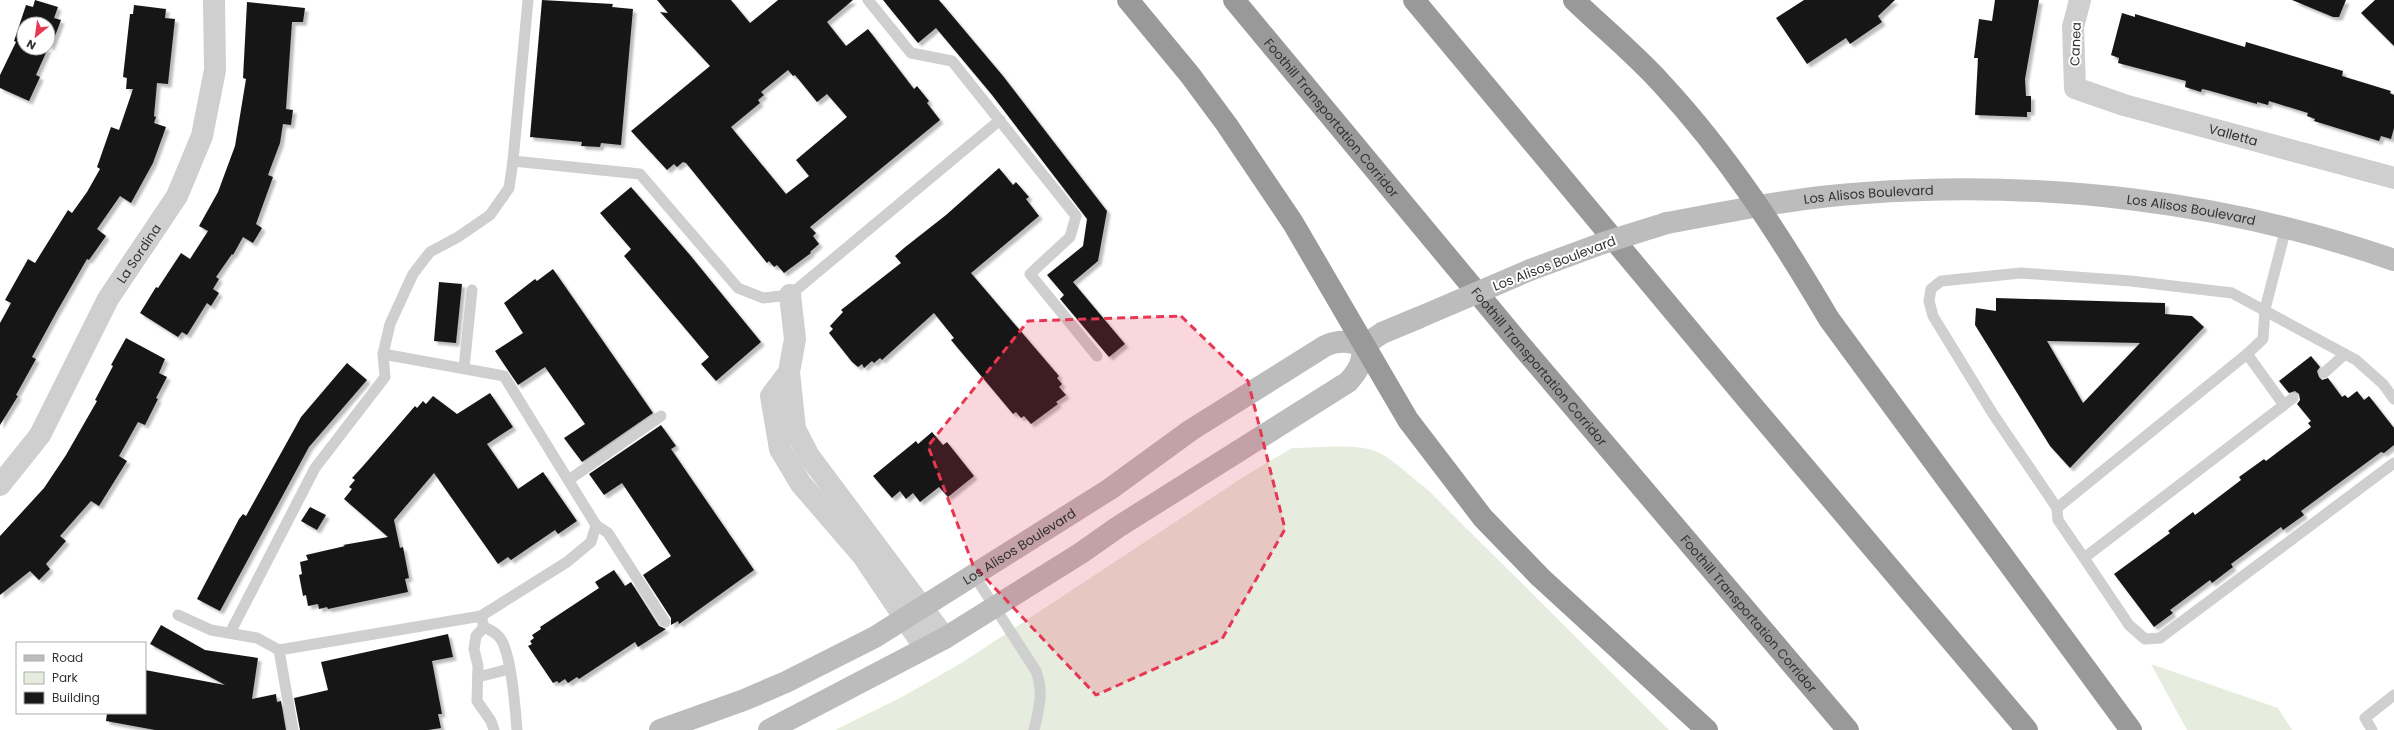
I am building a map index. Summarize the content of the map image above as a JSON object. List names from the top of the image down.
{
  "streets": {
    "highway": ["Foothill Transportation Corridor"],
    "main road": ["Los Alisos Boulevard"],
    "street": ["Canea", "Valletta", "La Sordina"]
  },
  "crossings": [
    ["Canea", "Valletta"]
  ],
  "legend": ["Road", "Park", "Building"],
  "north": "bottom left"
}
